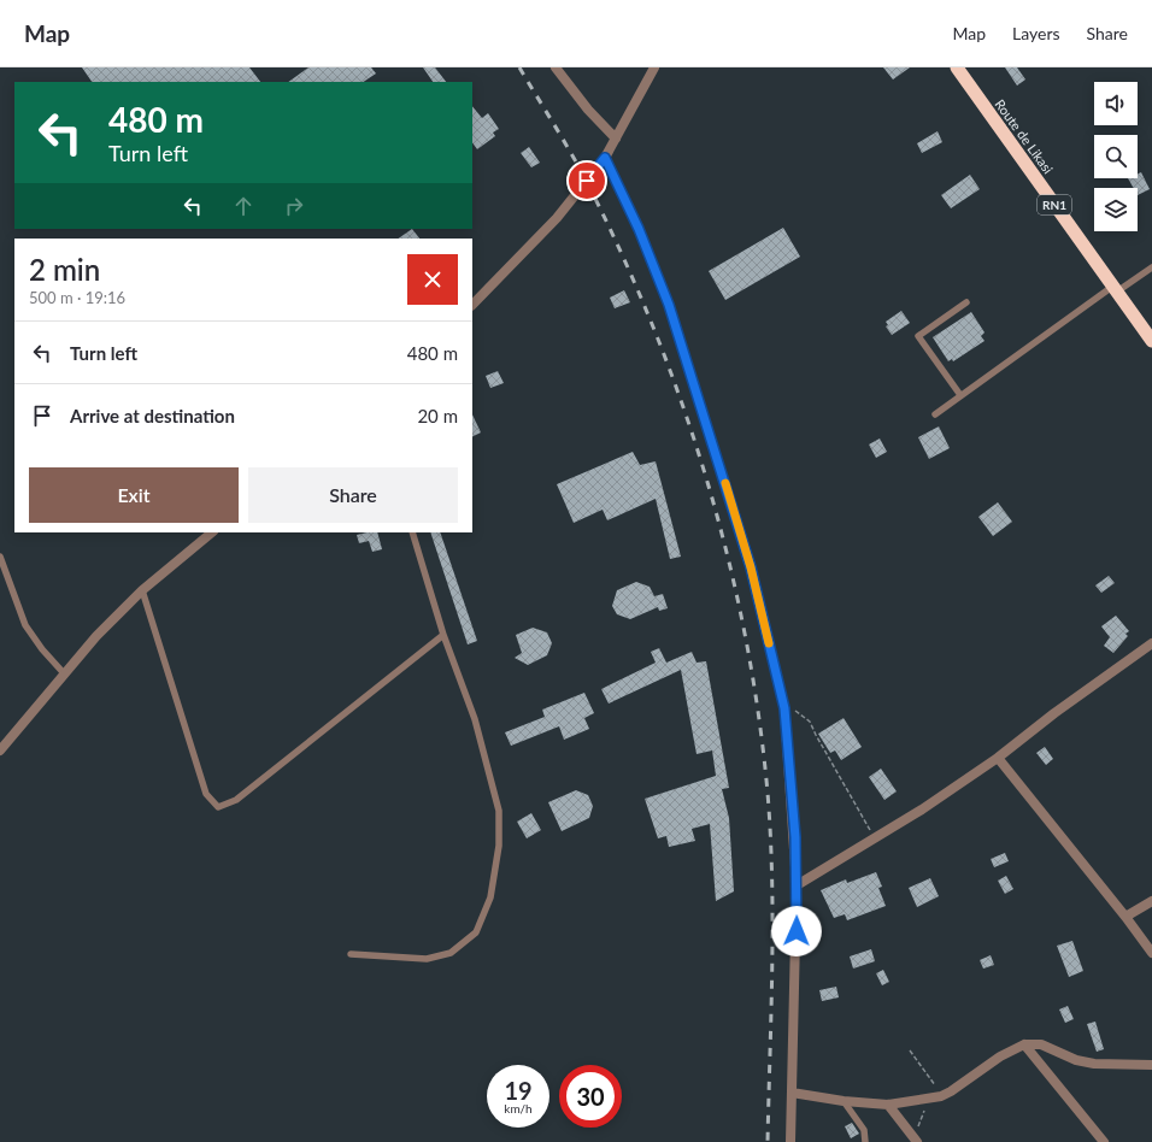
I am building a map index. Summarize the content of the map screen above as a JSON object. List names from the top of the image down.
{
  "streets": {
    "highway": ["Route de Likasi", "RN1"]
  },
  "page": {
    "header": "Map",
    "nav": ["Map", "Layers", "Share"],
    "turn": ["480 m", "Turn left"],
    "heading": ["2 min", "500 m · 19:16"],
    "list": [
      {
        "name": "Turn left",
        "value": "480 m"
      },
      {
        "name": "Arrive at destination",
        "value": "20 m"
      }
    ],
    "buttons": ["Exit", "Share"],
    "speed": "19 km/h",
    "limit": "30"
  }
}
